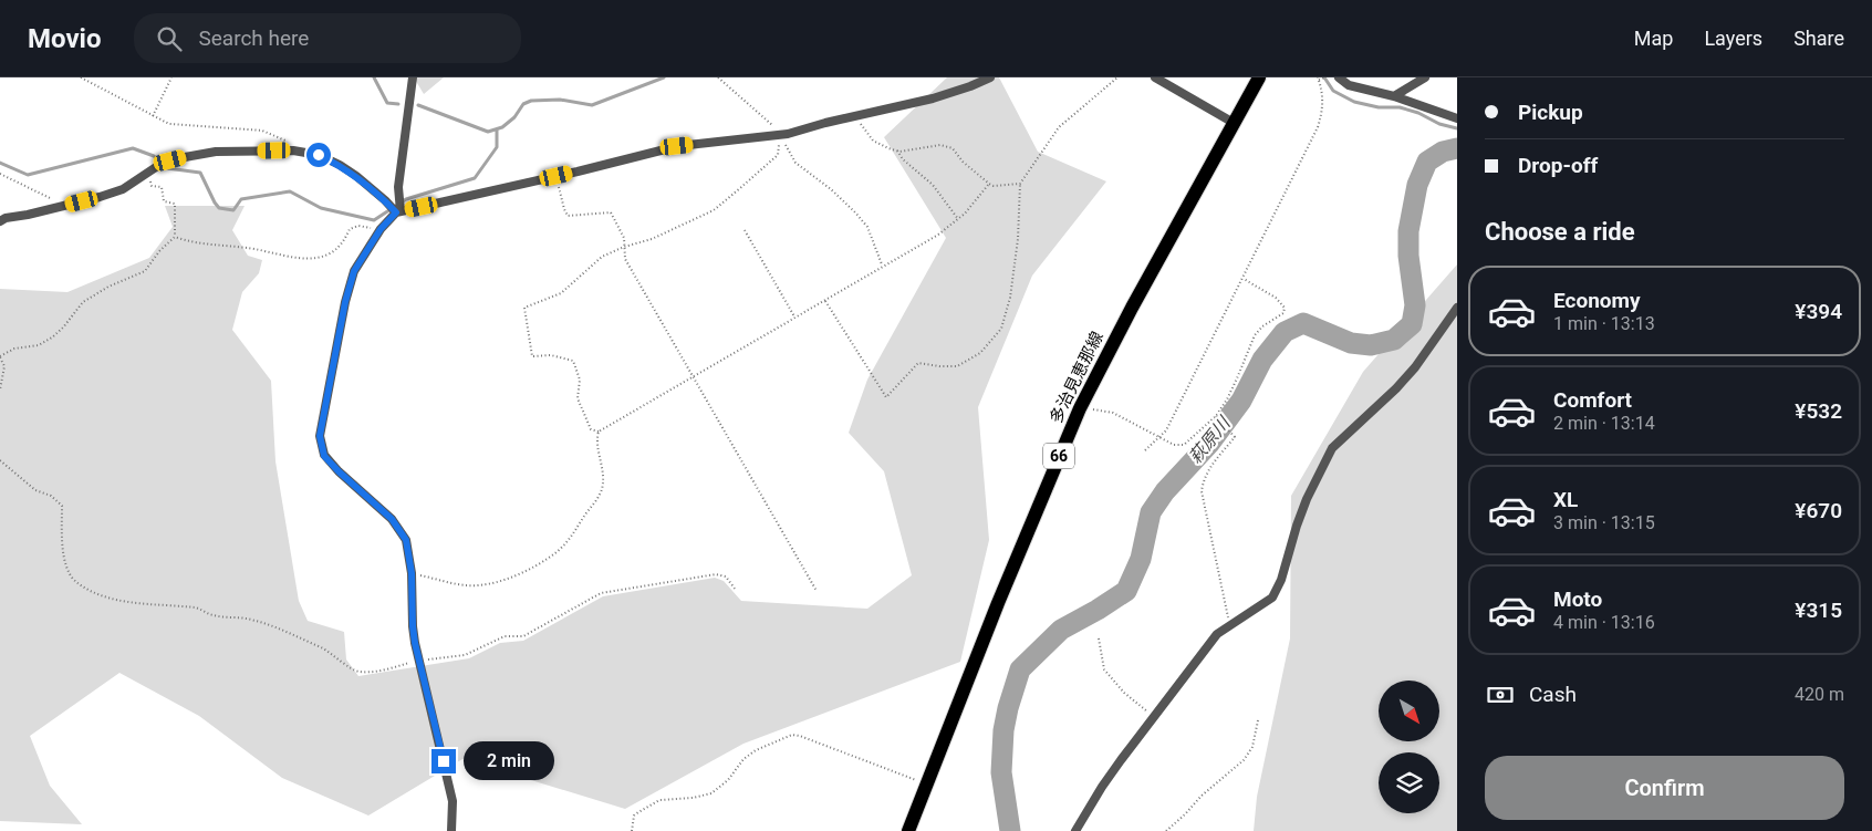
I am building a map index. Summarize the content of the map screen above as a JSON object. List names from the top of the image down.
{
  "streets": {
    "main road": ["多治見恵那線", "66"]
  },
  "water": ["萩原川"],
  "north": "bottom right",
  "page": {
    "header": "Movio",
    "search": "Search here",
    "nav": ["Map", "Layers", "Share"],
    "banner": ["Pickup", "Drop-off"],
    "heading": "Choose a ride",
    "list": [
      {
        "name": "Economy",
        "note": "1 min · 13:13",
        "value": "¥394"
      },
      {
        "name": "Comfort",
        "note": "2 min · 13:14",
        "value": "¥532"
      },
      {
        "name": "XL",
        "note": "3 min · 13:15",
        "value": "¥670"
      },
      {
        "name": "Moto",
        "note": "4 min · 13:16",
        "value": "¥315"
      }
    ],
    "pay": ["Cash", "420 m"],
    "bubble": "2 min",
    "buttons": "Confirm"
  }
}
